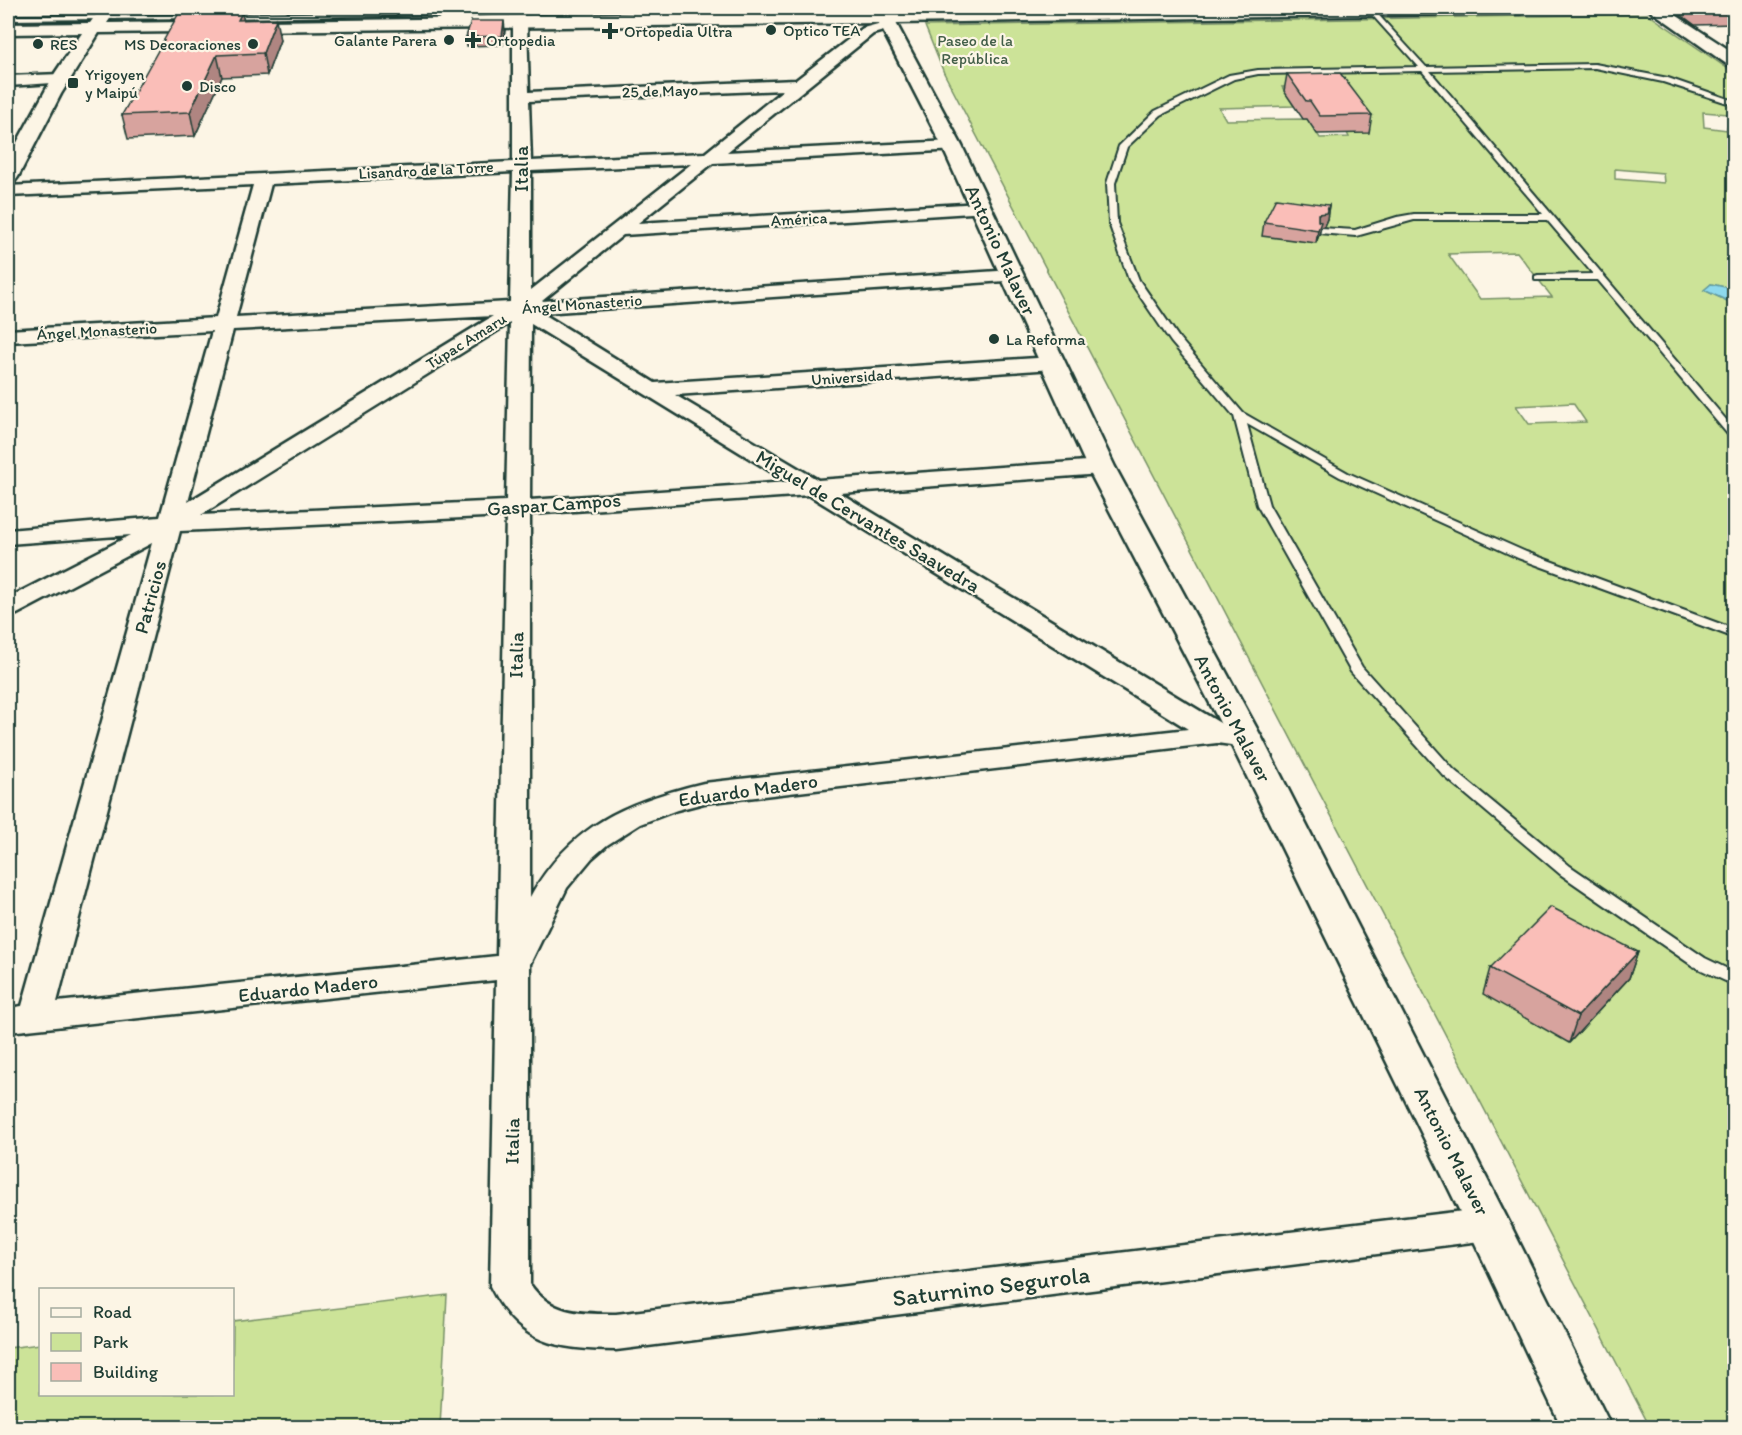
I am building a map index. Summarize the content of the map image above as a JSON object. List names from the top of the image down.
{
  "streets": {
    "street": [
      "25 de Mayo",
      "Italia",
      "Lisandro de la Torre",
      "América",
      "Antonio Malaver",
      "Ángel Monasterio",
      "Túpac Amaru",
      "Universidad",
      "Gaspar Campos",
      "Miguel de Cervantes Saavedra",
      "Patricios",
      "Eduardo Madero",
      "Saturnino Segurola"
    ]
  },
  "crossings": [
    ["25 de Mayo", "Italia"],
    ["25 de Mayo", "Túpac Amaru"],
    ["Italia", "Lisandro de la Torre"],
    ["Italia", "Ángel Monasterio"],
    ["Italia", "Túpac Amaru"],
    ["Italia", "Gaspar Campos"],
    ["Italia", "Miguel de Cervantes Saavedra"],
    ["Italia", "Eduardo Madero"],
    ["Italia", "Saturnino Segurola"],
    ["Lisandro de la Torre", "Antonio Malaver"],
    ["Lisandro de la Torre", "Túpac Amaru"],
    ["Lisandro de la Torre", "Patricios"],
    ["América", "Antonio Malaver"],
    ["América", "Túpac Amaru"],
    ["Antonio Malaver", "Ángel Monasterio"],
    ["Antonio Malaver", "Túpac Amaru"],
    ["Antonio Malaver", "Universidad"],
    ["Antonio Malaver", "Gaspar Campos"],
    ["Antonio Malaver", "Miguel de Cervantes Saavedra"],
    ["Antonio Malaver", "Eduardo Madero"],
    ["Antonio Malaver", "Saturnino Segurola"],
    ["Ángel Monasterio", "Túpac Amaru"],
    ["Ángel Monasterio", "Miguel de Cervantes Saavedra"],
    ["Ángel Monasterio", "Patricios"],
    ["Túpac Amaru", "Gaspar Campos"],
    ["Túpac Amaru", "Miguel de Cervantes Saavedra"],
    ["Túpac Amaru", "Patricios"],
    ["Universidad", "Miguel de Cervantes Saavedra"],
    ["Gaspar Campos", "Miguel de Cervantes Saavedra"],
    ["Gaspar Campos", "Patricios"],
    ["Miguel de Cervantes Saavedra", "Eduardo Madero"],
    ["Patricios", "Eduardo Madero"]
  ],
  "parks": ["Paseo de la República"],
  "places": {
    "other": [
      "Optico TEA",
      "Galante Parera",
      "RES",
      "MS Decoraciones",
      "Disco",
      "La Reforma"
    ],
    "health": ["Ortopedia Ultra", "Ortopedia"],
    "transit": ["Yrigoyen y Maipú"]
  },
  "legend": ["Road", "Park", "Building"]
}
